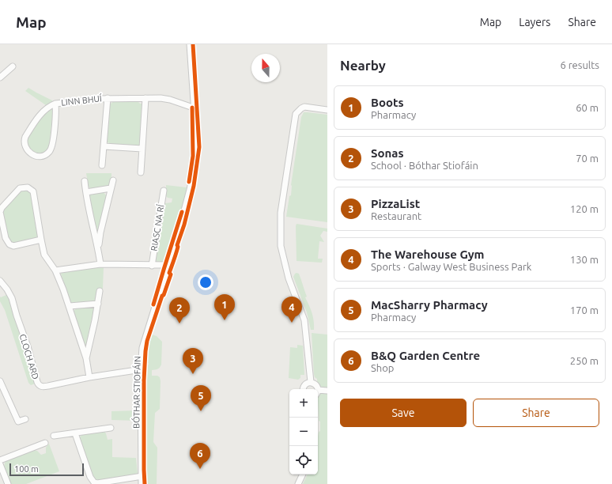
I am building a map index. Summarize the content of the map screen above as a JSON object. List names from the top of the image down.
{
  "streets": {
    "street": [
      "LINN BHUÍ",
      "RIASC NA RÍ",
      "CLOCH ARD",
      "BÓTHAR STIOFÁIN"
    ]
  },
  "crossings": [
    ["LINN BHUÍ", "BÓTHAR STIOFÁIN"],
    ["CLOCH ARD", "BÓTHAR STIOFÁIN"]
  ],
  "scale_bar": "100 m",
  "north": "top",
  "page": {
    "header": "Map",
    "nav": ["Map", "Layers", "Share"],
    "heading": ["Nearby", "6 results"],
    "list": [
      {
        "mark": "1",
        "name": "Boots",
        "note": "Pharmacy",
        "value": "60 m"
      },
      {
        "mark": "2",
        "name": "Sonas",
        "note": "School · Bóthar Stiofáin",
        "value": "70 m"
      },
      {
        "mark": "3",
        "name": "PizzaList",
        "note": "Restaurant",
        "value": "120 m"
      },
      {
        "mark": "4",
        "name": "The Warehouse Gym",
        "note": "Sports · Galway West Business Park",
        "value": "130 m"
      },
      {
        "mark": "5",
        "name": "MacSharry Pharmacy",
        "note": "Pharmacy",
        "value": "170 m"
      },
      {
        "mark": "6",
        "name": "B&Q Garden Centre",
        "note": "Shop",
        "value": "250 m"
      }
    ],
    "pins": [
      "1",
      "4",
      "2",
      "3",
      "5",
      "6"
    ],
    "map_buttons": ["+", "−"],
    "buttons": ["Save", "Share"],
    "scale": "100 m"
  }
}
